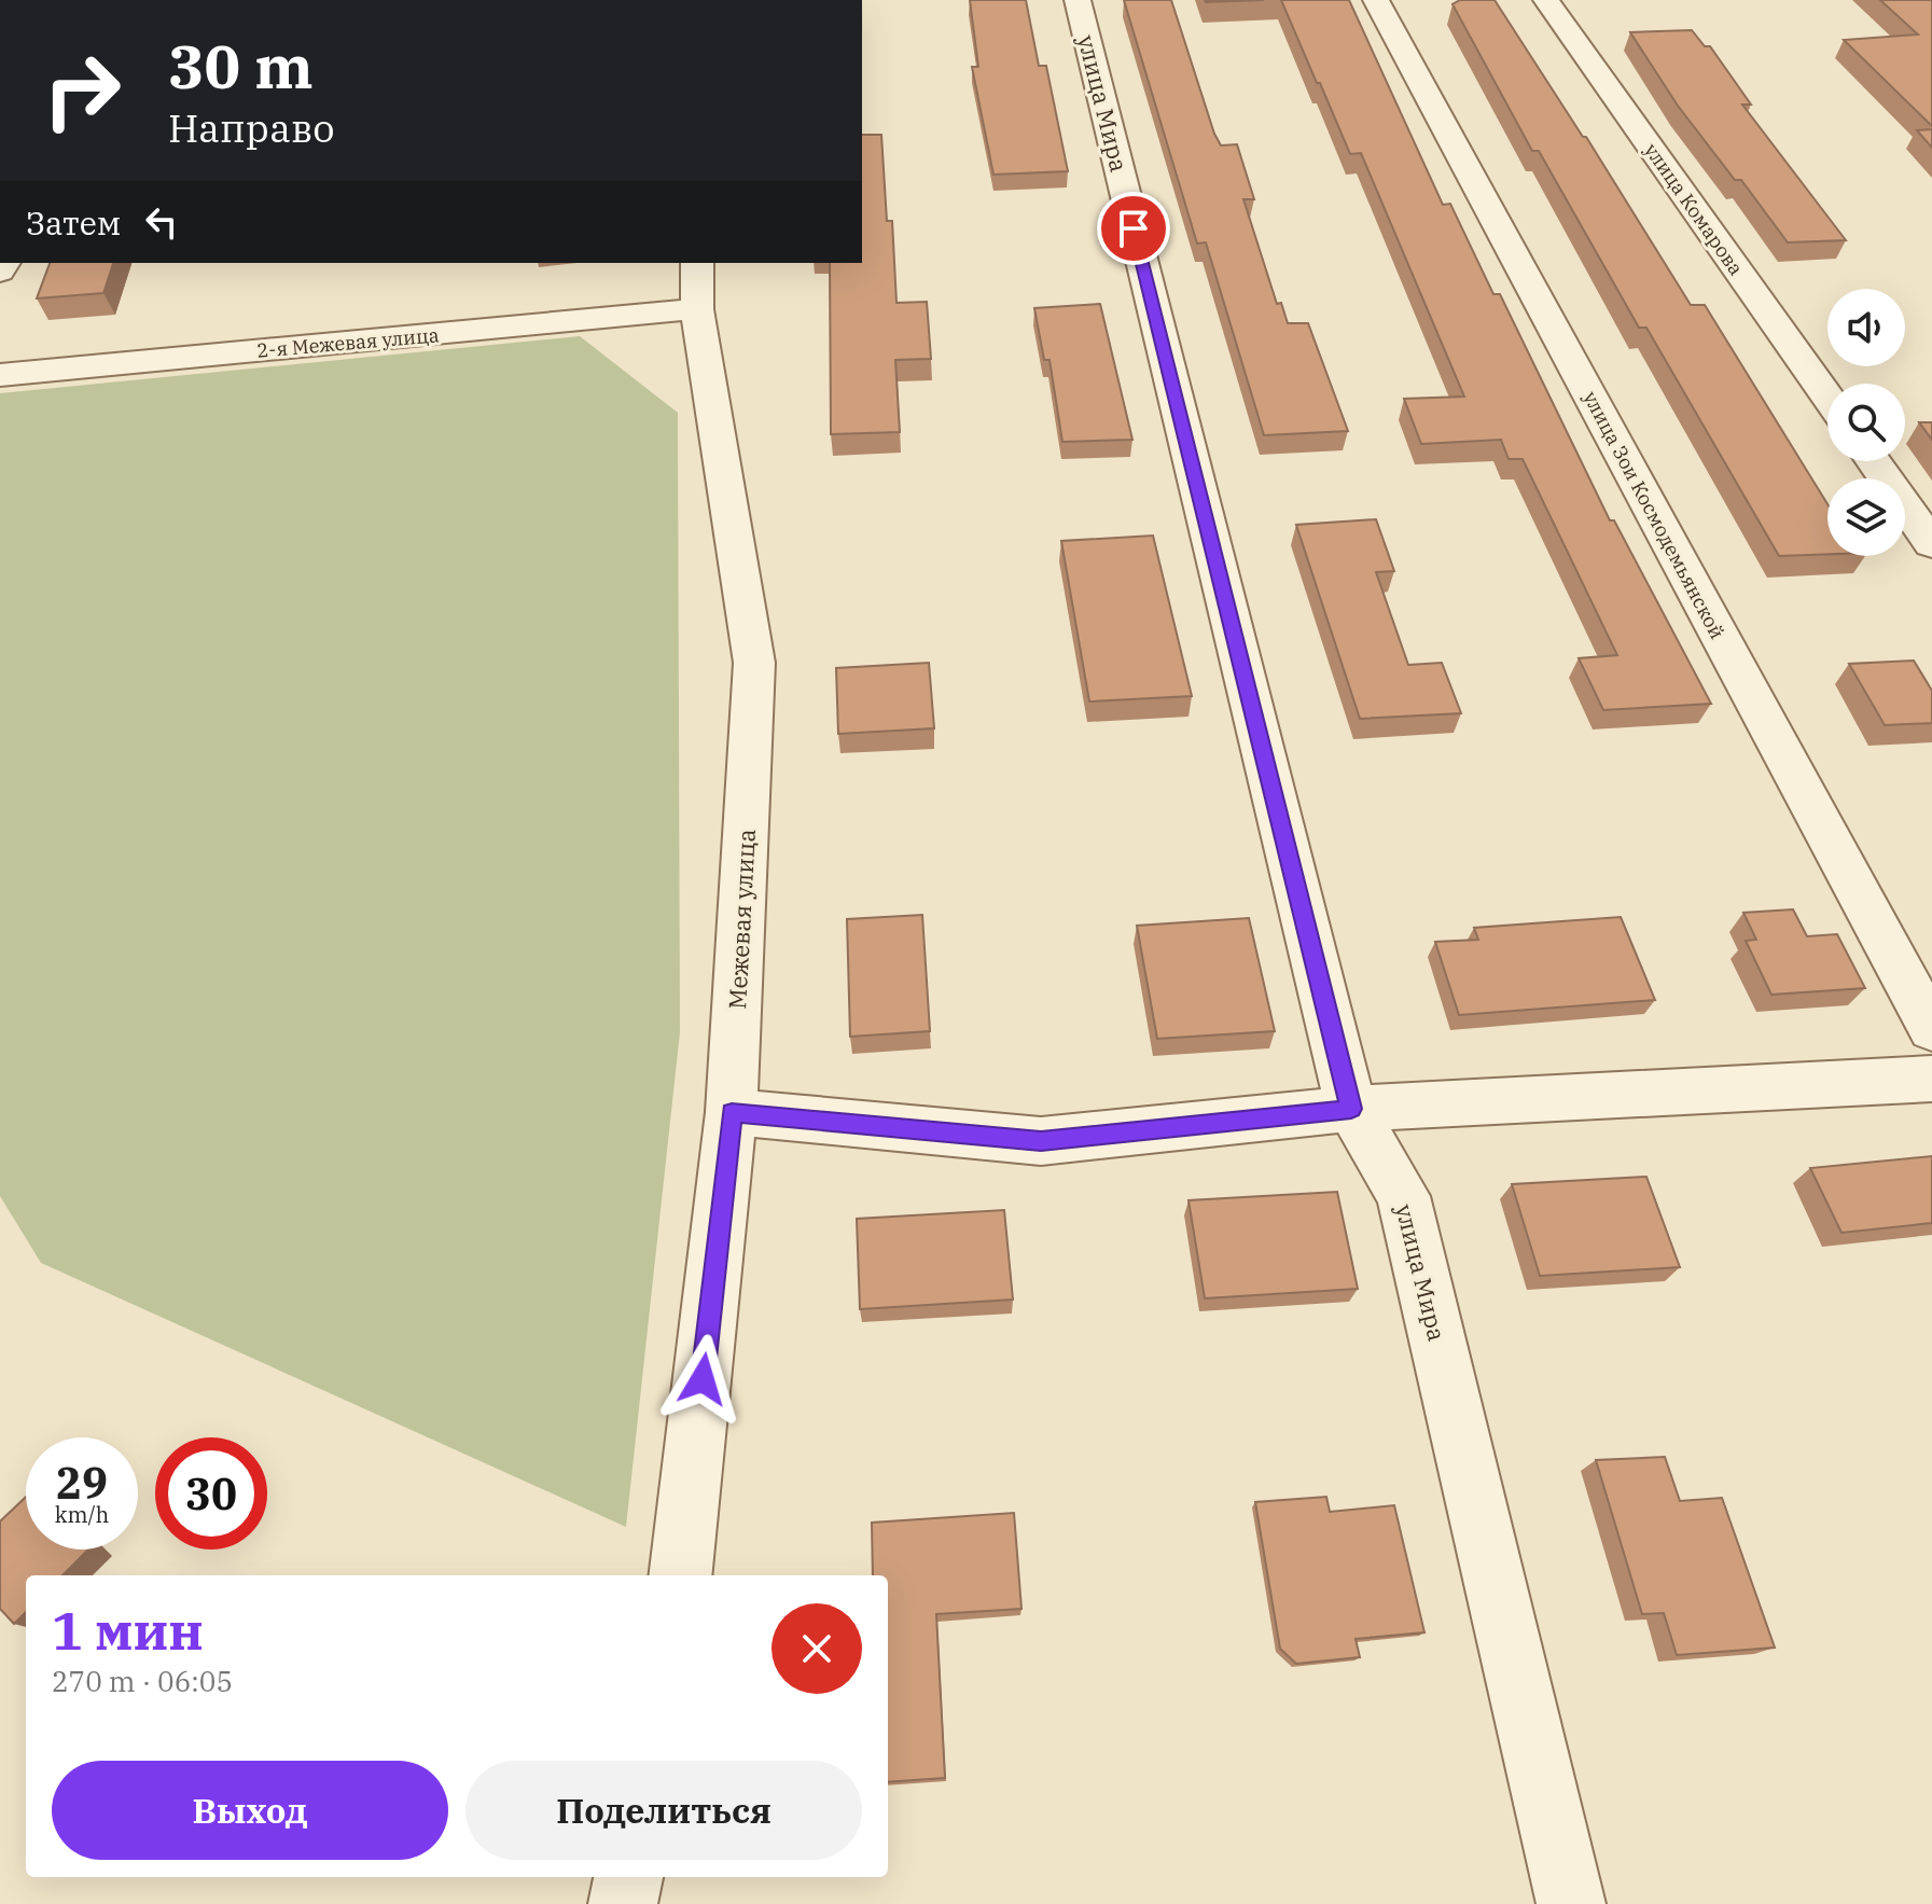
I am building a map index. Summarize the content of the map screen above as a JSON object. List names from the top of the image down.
{
  "streets": {
    "street": [
      "улица Мира",
      "улица Комарова",
      "2-я Межевая улица",
      "улица Зои Космодемьянской",
      "Межевая улица"
    ]
  },
  "crossings": [
    ["2-я Межевая улица", "Межевая улица"]
  ],
  "page": {
    "turn": ["30 m", "Направо"],
    "then": "Затем",
    "speed": "29 km/h",
    "limit": "30",
    "heading": ["1 мин", "270 m · 06:05"],
    "buttons": ["Выход", "Поделиться"]
  }
}
